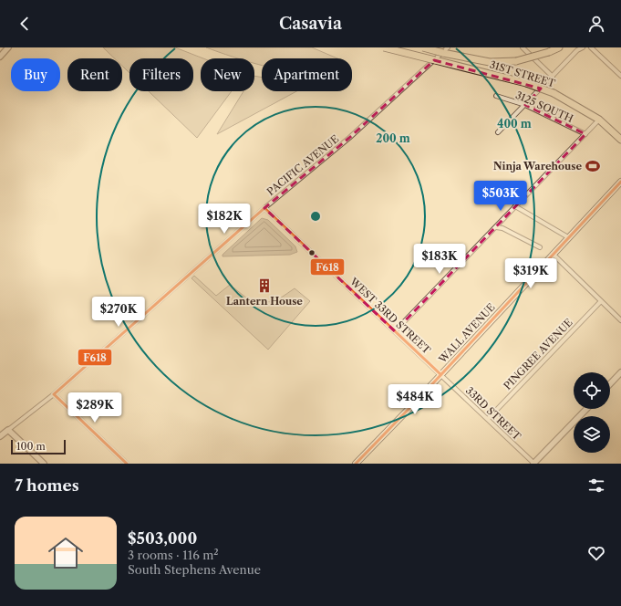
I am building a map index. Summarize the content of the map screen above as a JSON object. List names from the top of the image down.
{
  "streets": {
    "main road": ["31ST STREET", "WALL AVENUE"],
    "street": [
      "3125 SOUTH",
      "PACIFIC AVENUE",
      "WEST 33RD STREET",
      "PINGREE AVENUE",
      "33RD STREET"
    ]
  },
  "crossings": [
    ["PACIFIC AVENUE", "WEST 33RD STREET"],
    ["WEST 33RD STREET", "WALL AVENUE"],
    ["WEST 33RD STREET", "33RD STREET"],
    ["WALL AVENUE", "33RD STREET"],
    ["PINGREE AVENUE", "33RD STREET"]
  ],
  "places": {
    "sports": ["Ninja Warehouse"],
    "building": ["Lantern House"]
  },
  "lines": ["transit line F618"],
  "scale_bar": "100 m",
  "page": {
    "header": "Casavia",
    "chip": [
      "Buy",
      "Rent",
      "Filters",
      "New",
      "Apartment"
    ],
    "price": [
      "$503K",
      "$182K",
      "$183K",
      "$319K",
      "$270K",
      "$484K",
      "$289K"
    ],
    "scale": "100 m",
    "heading": "7 homes",
    "list": [
      {
        "name": "$503,000",
        "note": "3 rooms · 116 m² · South Stephens Avenue"
      }
    ]
  },
  "rings": ["400 m", "200 m"]
}
